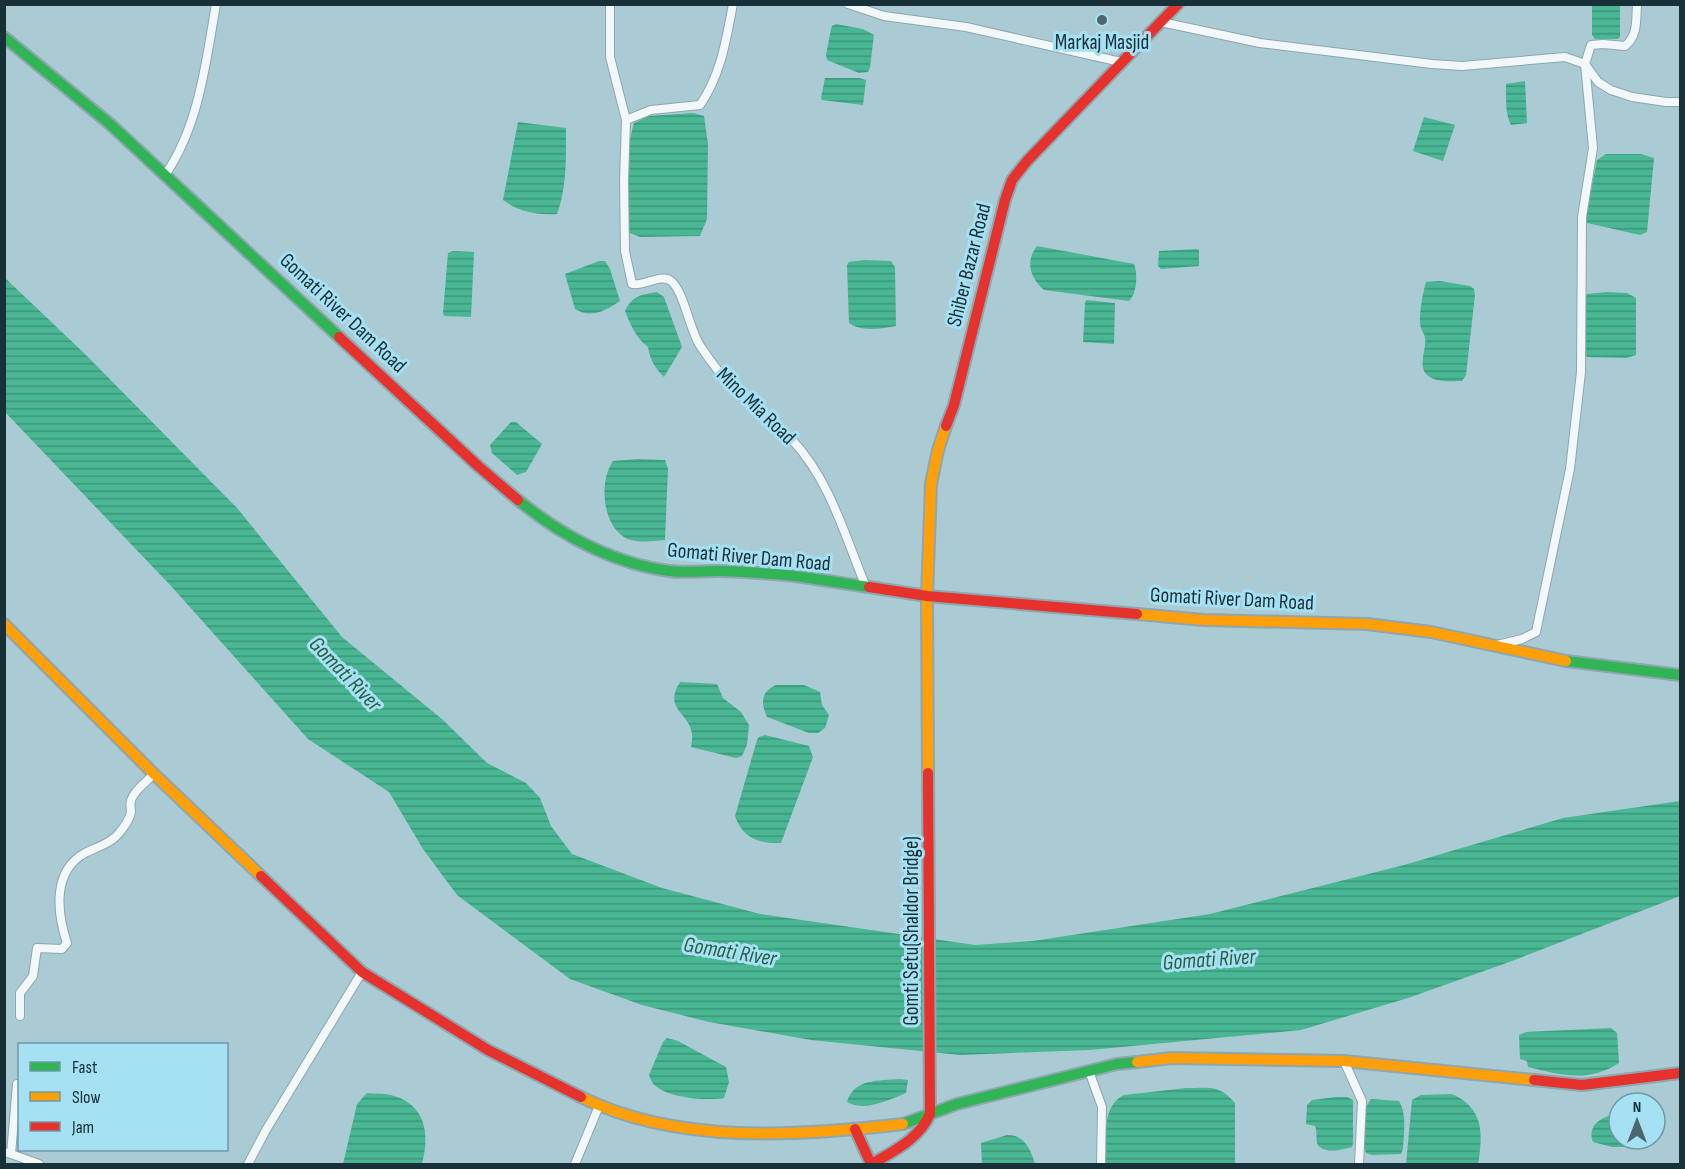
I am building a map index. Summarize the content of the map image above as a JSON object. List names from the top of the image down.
{
  "streets": {
    "street": [
      "Shiber Bazar Road",
      "Gomati River Dam Road",
      "Mino Mia Road",
      "Gomti Setu(Shaldor Bridge)"
    ]
  },
  "crossings": [
    ["Shiber Bazar Road", "Gomati River Dam Road"],
    ["Shiber Bazar Road", "Gomti Setu(Shaldor Bridge)"],
    ["Gomati River Dam Road", "Mino Mia Road"]
  ],
  "water": ["Gomati River"],
  "places": ["Markaj Masjid"],
  "legend": ["Fast", "Slow", "Jam"],
  "north": "top"
}
